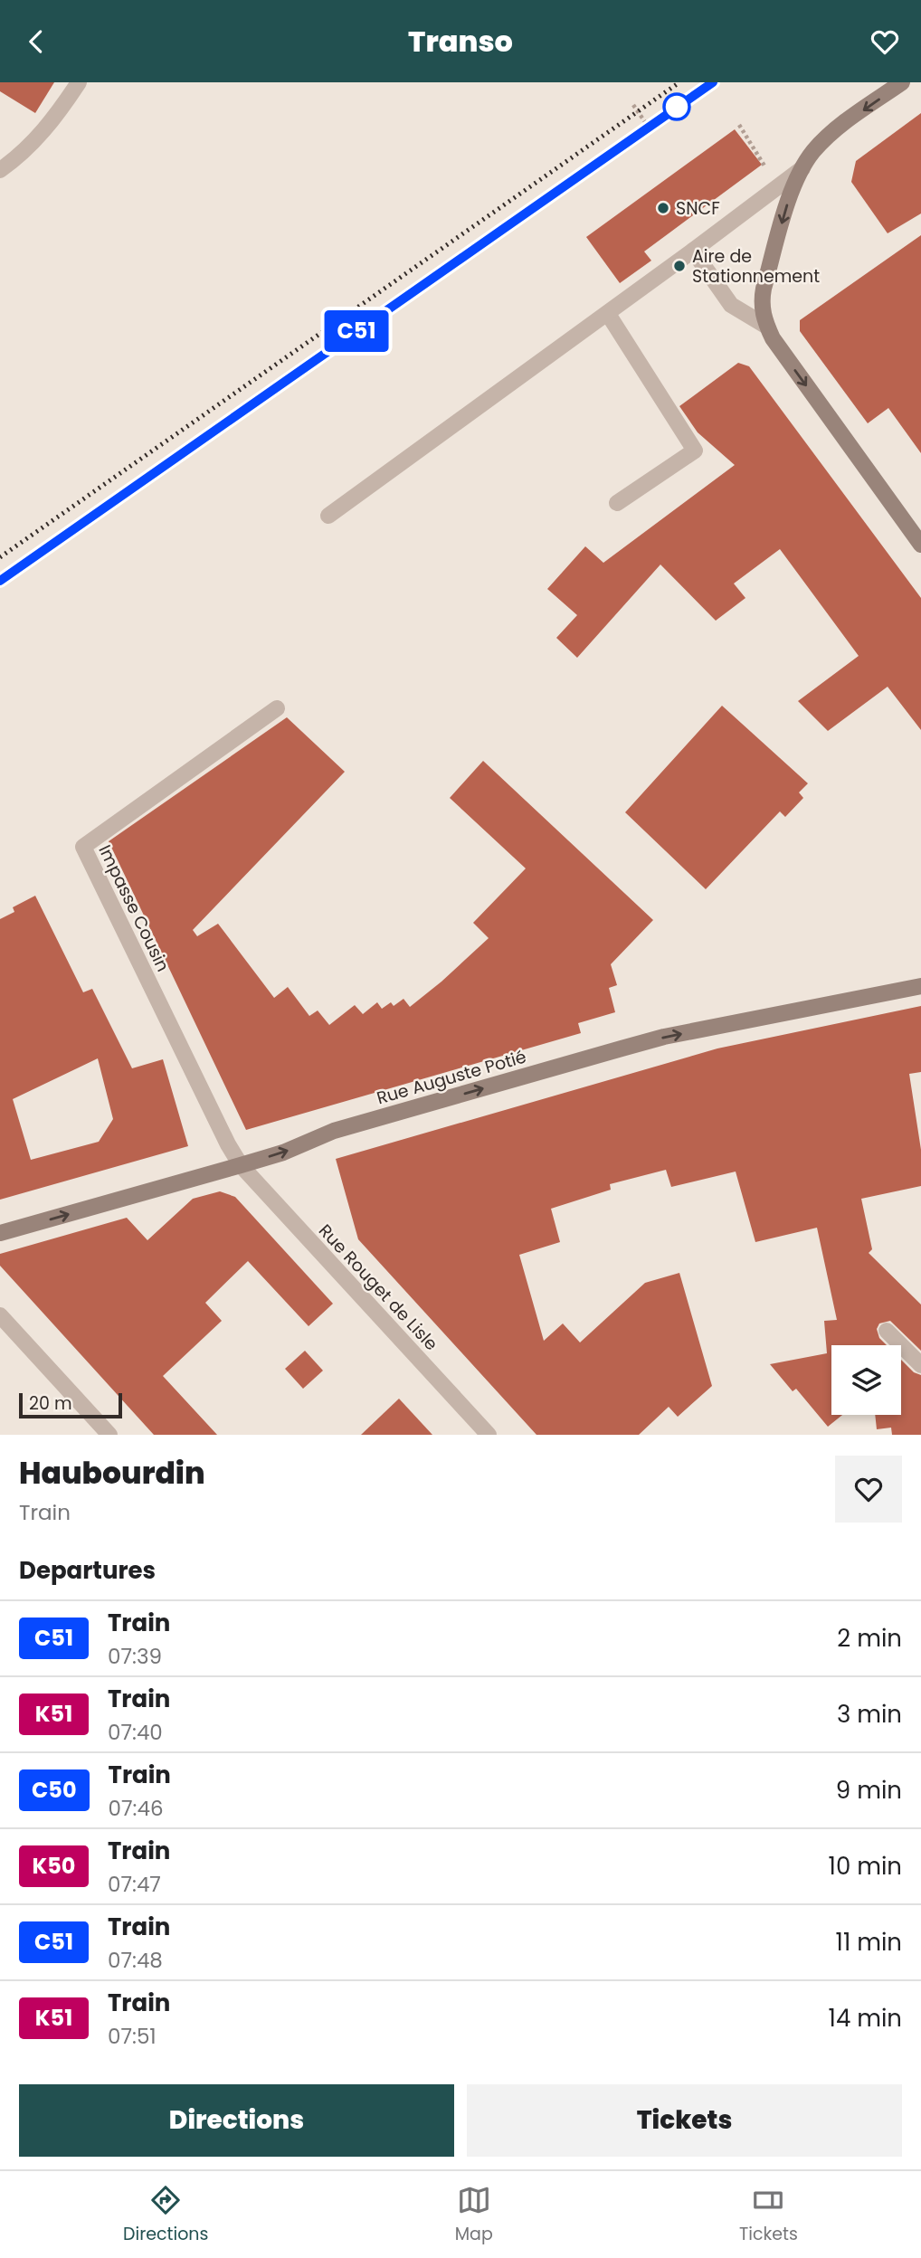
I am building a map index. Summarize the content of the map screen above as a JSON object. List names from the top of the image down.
{
  "streets": {
    "street": ["Impasse Cousin", "Rue Auguste Potié", "Rue Rouget de Lisle"]
  },
  "crossings": [
    ["Impasse Cousin", "Rue Auguste Potié"],
    ["Impasse Cousin", "Rue Rouget de Lisle"],
    ["Rue Auguste Potié", "Rue Rouget de Lisle"]
  ],
  "one_way": ["Rue Auguste Potié"],
  "places": ["SNCF", "Aire de Stationnement"],
  "scale_bar": "20 m",
  "page": {
    "header": "Transo",
    "on_map": "C51",
    "scale": "20 m",
    "heading": [
      ["Haubourdin", "Train"],
      "Departures"
    ],
    "list": [
      {
        "mark": "C51",
        "name": "Train",
        "note": "07:39",
        "value": "2 min"
      },
      {
        "mark": "K51",
        "name": "Train",
        "note": "07:40",
        "value": "3 min"
      },
      {
        "mark": "C50",
        "name": "Train",
        "note": "07:46",
        "value": "9 min"
      },
      {
        "mark": "K50",
        "name": "Train",
        "note": "07:47",
        "value": "10 min"
      },
      {
        "mark": "C51",
        "name": "Train",
        "note": "07:48",
        "value": "11 min"
      },
      {
        "mark": "K51",
        "name": "Train",
        "note": "07:51",
        "value": "14 min"
      }
    ],
    "buttons": ["Directions", "Tickets"],
    "tabs": ["Directions", "Map", "Tickets"]
  }
}
